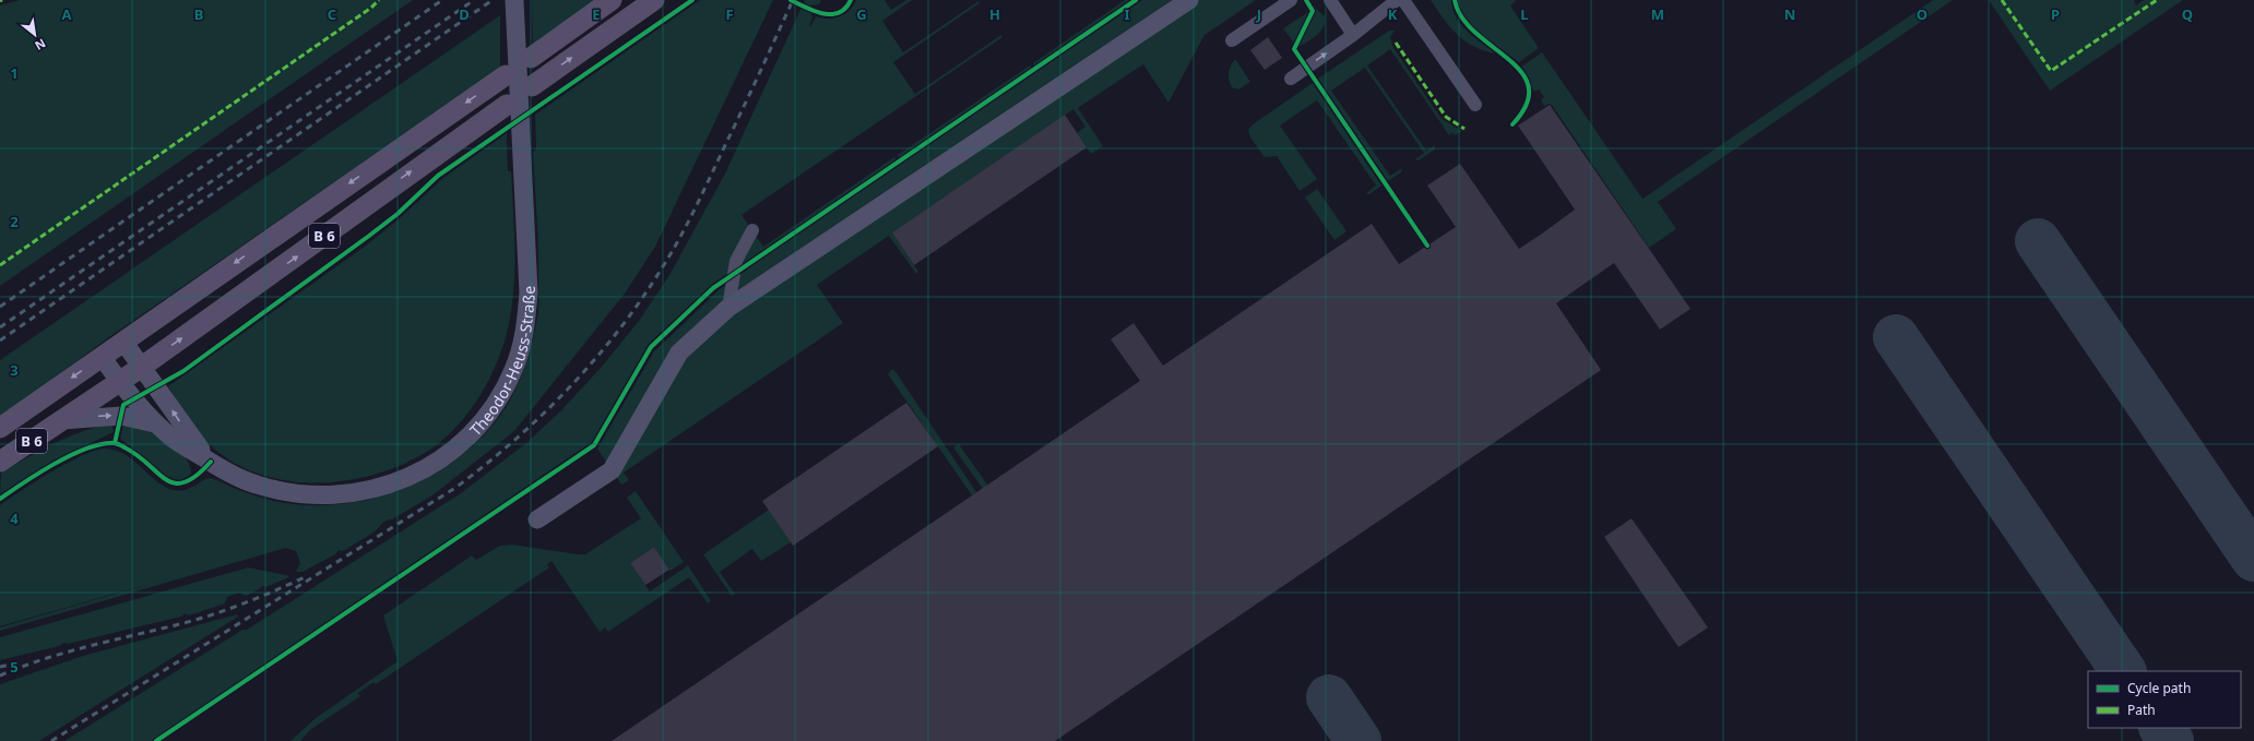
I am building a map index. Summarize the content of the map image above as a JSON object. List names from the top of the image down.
{
  "streets": {
    "main road": ["B 6"],
    "street": ["Theodor-Heuss-Straße"]
  },
  "crossings": [
    ["B 6", "Theodor-Heuss-Straße"]
  ],
  "legend": ["Cycle path", "Path"],
  "north": "bottom right",
  "grid": {
    "columns": [
      "A",
      "B",
      "C",
      "D",
      "E",
      "F",
      "G",
      "H",
      "I",
      "J",
      "K",
      "L",
      "M",
      "N",
      "O",
      "P",
      "Q"
    ],
    "rows": [
      "1",
      "2",
      "3",
      "4",
      "5"
    ]
  }
}
